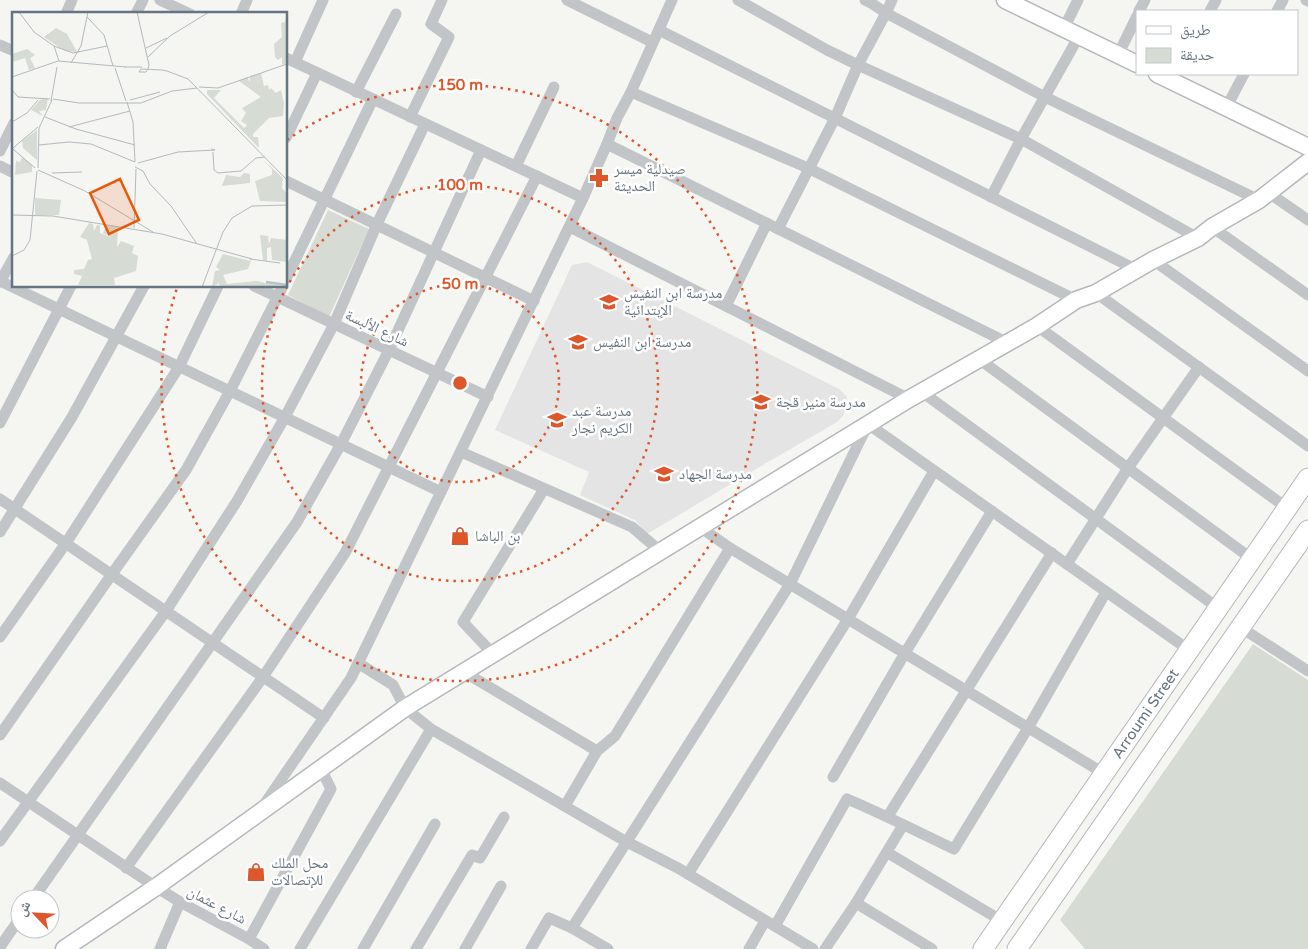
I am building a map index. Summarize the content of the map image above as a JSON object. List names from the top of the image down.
{
  "streets": {
    "main road": ["Arroumi Street"],
    "street": ["شارع الألبسة", "شارع عثمان"]
  },
  "places": {
    "pharmacy": ["صيدلية ميسر الحديثة"],
    "school or university": [
      "مدرسة ابن النفيس الإبتدائية",
      "مدرسة ابن النفيس",
      "مدرسة منير قجة",
      "مدرسة عبد الكريم نجار",
      "مدرسة الجهاد"
    ],
    "shop": ["بن الباشا", "محل الملك للإتصالات"]
  },
  "legend": ["طريق", "حديقة"],
  "north": "top left",
  "rings": ["150 m", "100 m", "50 m"]
}
